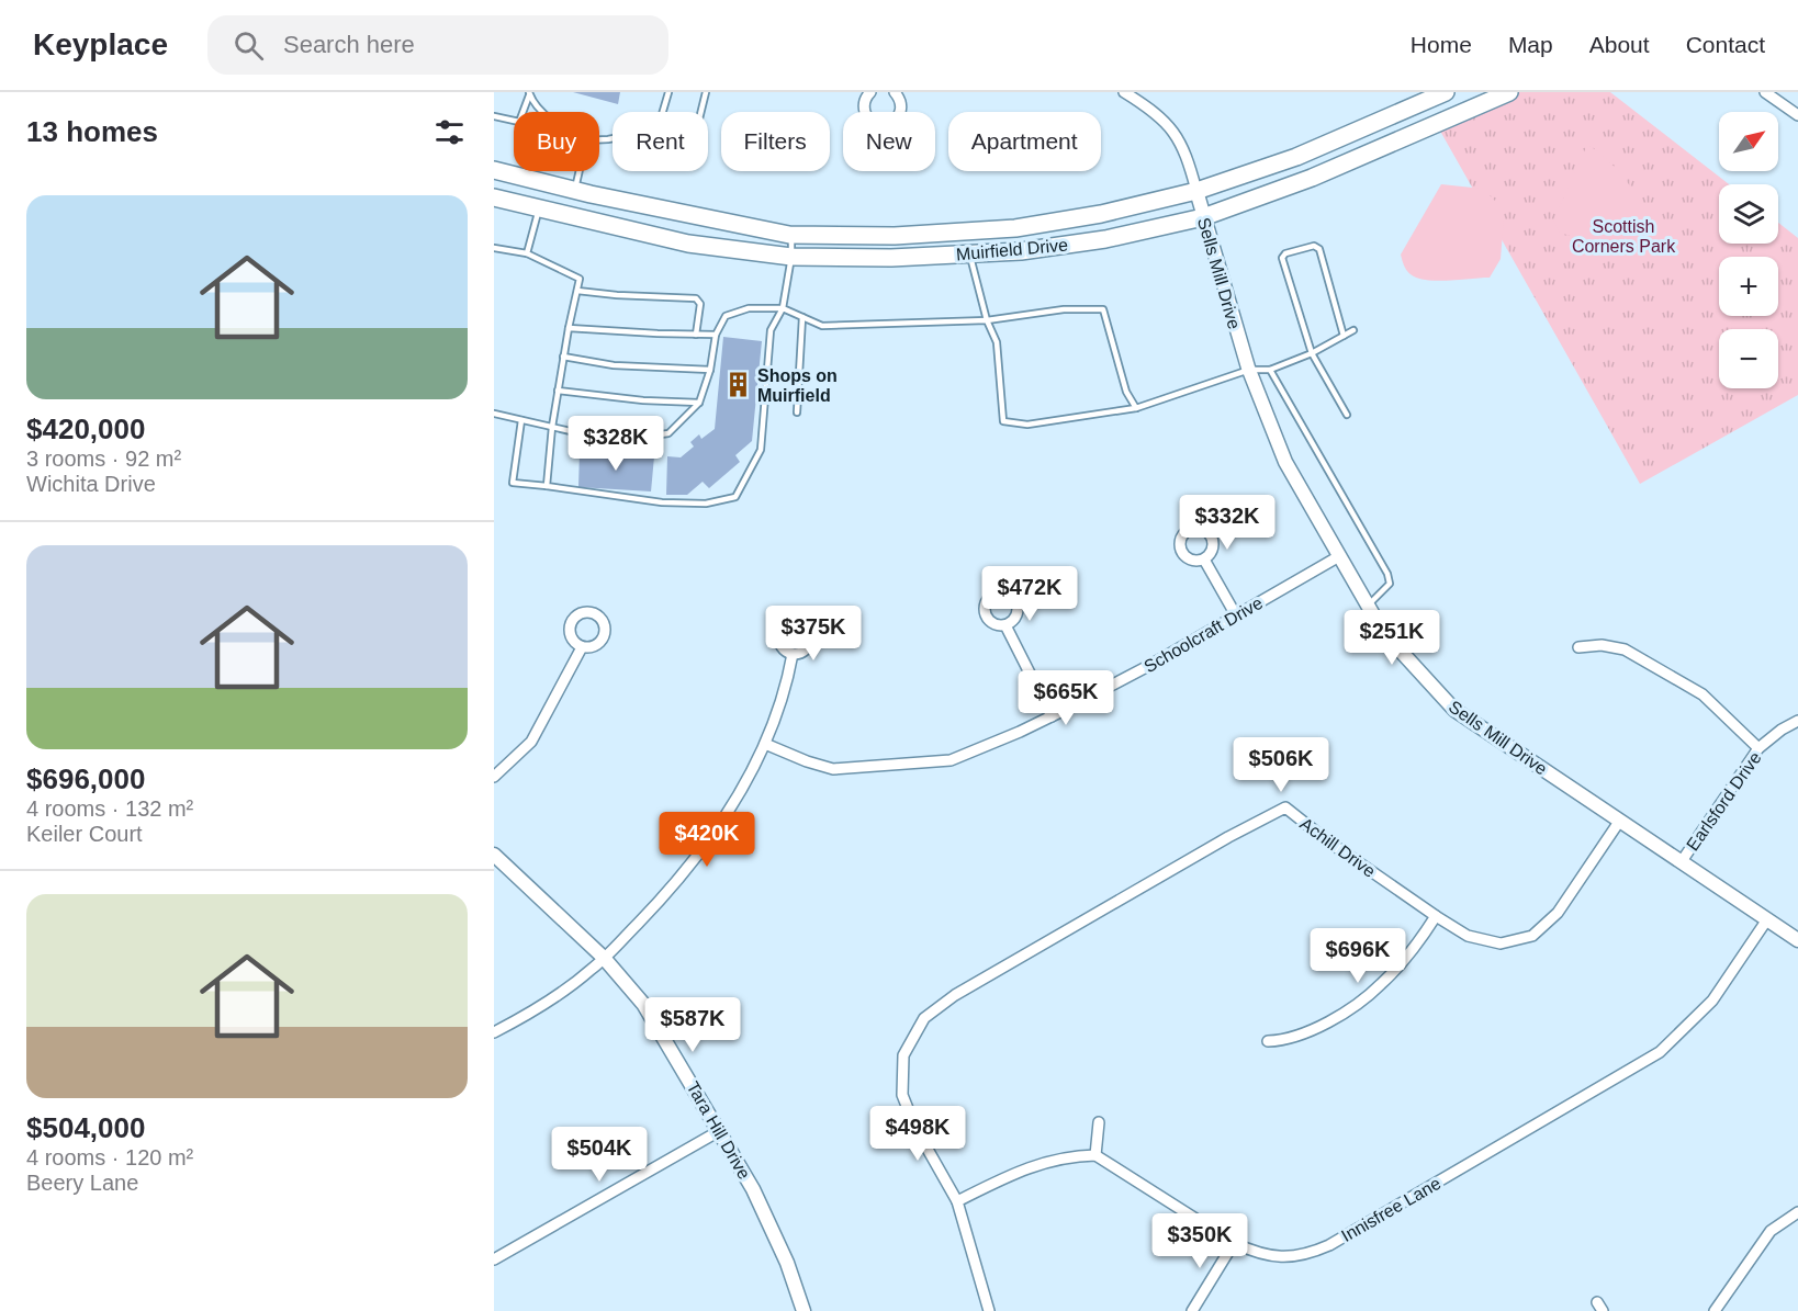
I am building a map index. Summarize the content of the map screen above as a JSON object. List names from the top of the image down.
{
  "streets": {
    "main road": ["Muirfield Drive"],
    "street": [
      "Sells Mill Drive",
      "Schoolcraft Drive",
      "Earlsford Drive",
      "Achill Drive",
      "Tara Hill Drive",
      "Innisfree Lane"
    ]
  },
  "crossings": [
    ["Muirfield Drive", "Sells Mill Drive"],
    ["Sells Mill Drive", "Schoolcraft Drive"],
    ["Sells Mill Drive", "Earlsford Drive"],
    ["Sells Mill Drive", "Achill Drive"],
    ["Sells Mill Drive", "Innisfree Lane"]
  ],
  "parks": ["Scottish Corners Park"],
  "places": {
    "building": ["Shops on Muirfield"]
  },
  "north": "top right",
  "page": {
    "header": "Keyplace",
    "search": "Search here",
    "nav": [
      "Home",
      "Map",
      "About",
      "Contact"
    ],
    "heading": "13 homes",
    "map_buttons": ["+", "−"],
    "chip": [
      "Buy",
      "Rent",
      "Filters",
      "New",
      "Apartment"
    ],
    "list": [
      {
        "name": "$420,000",
        "note": "3 rooms · 92 m² · Wichita Drive"
      },
      {
        "name": "$696,000",
        "note": "4 rooms · 132 m² · Keiler Court"
      },
      {
        "name": "$504,000",
        "note": "4 rooms · 120 m² · Beery Lane"
      }
    ],
    "price": [
      "$328K",
      "$332K",
      "$472K",
      "$375K",
      "$251K",
      "$665K",
      "$506K",
      "$420K",
      "$696K",
      "$587K",
      "$498K",
      "$504K",
      "$350K"
    ]
  }
}
